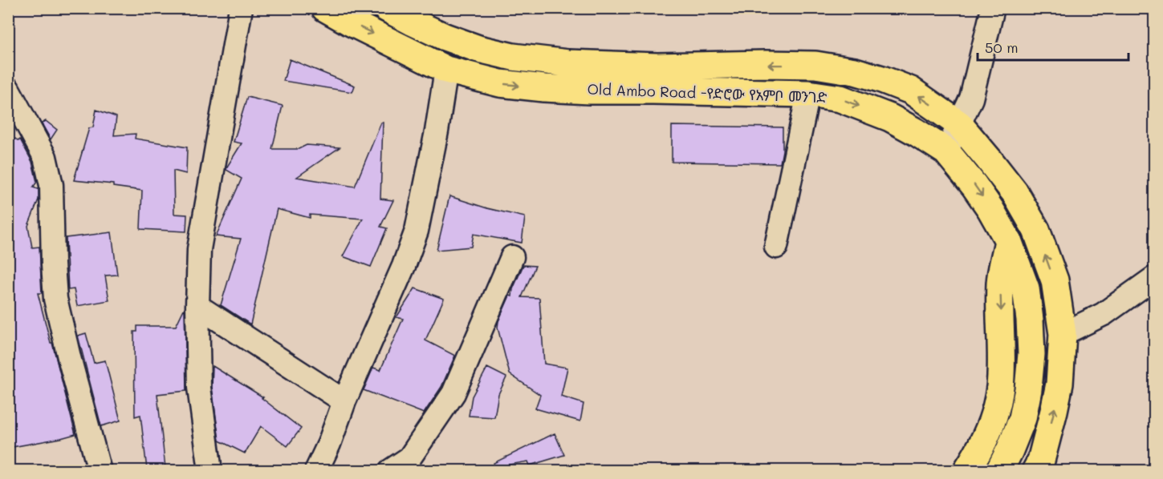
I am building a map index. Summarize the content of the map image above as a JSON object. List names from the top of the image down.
{
  "streets": {
    "main road": ["Old Ambo Road -የድሮው የአምቦ መንገድ"]
  },
  "scale_bar": "50 m"
}
